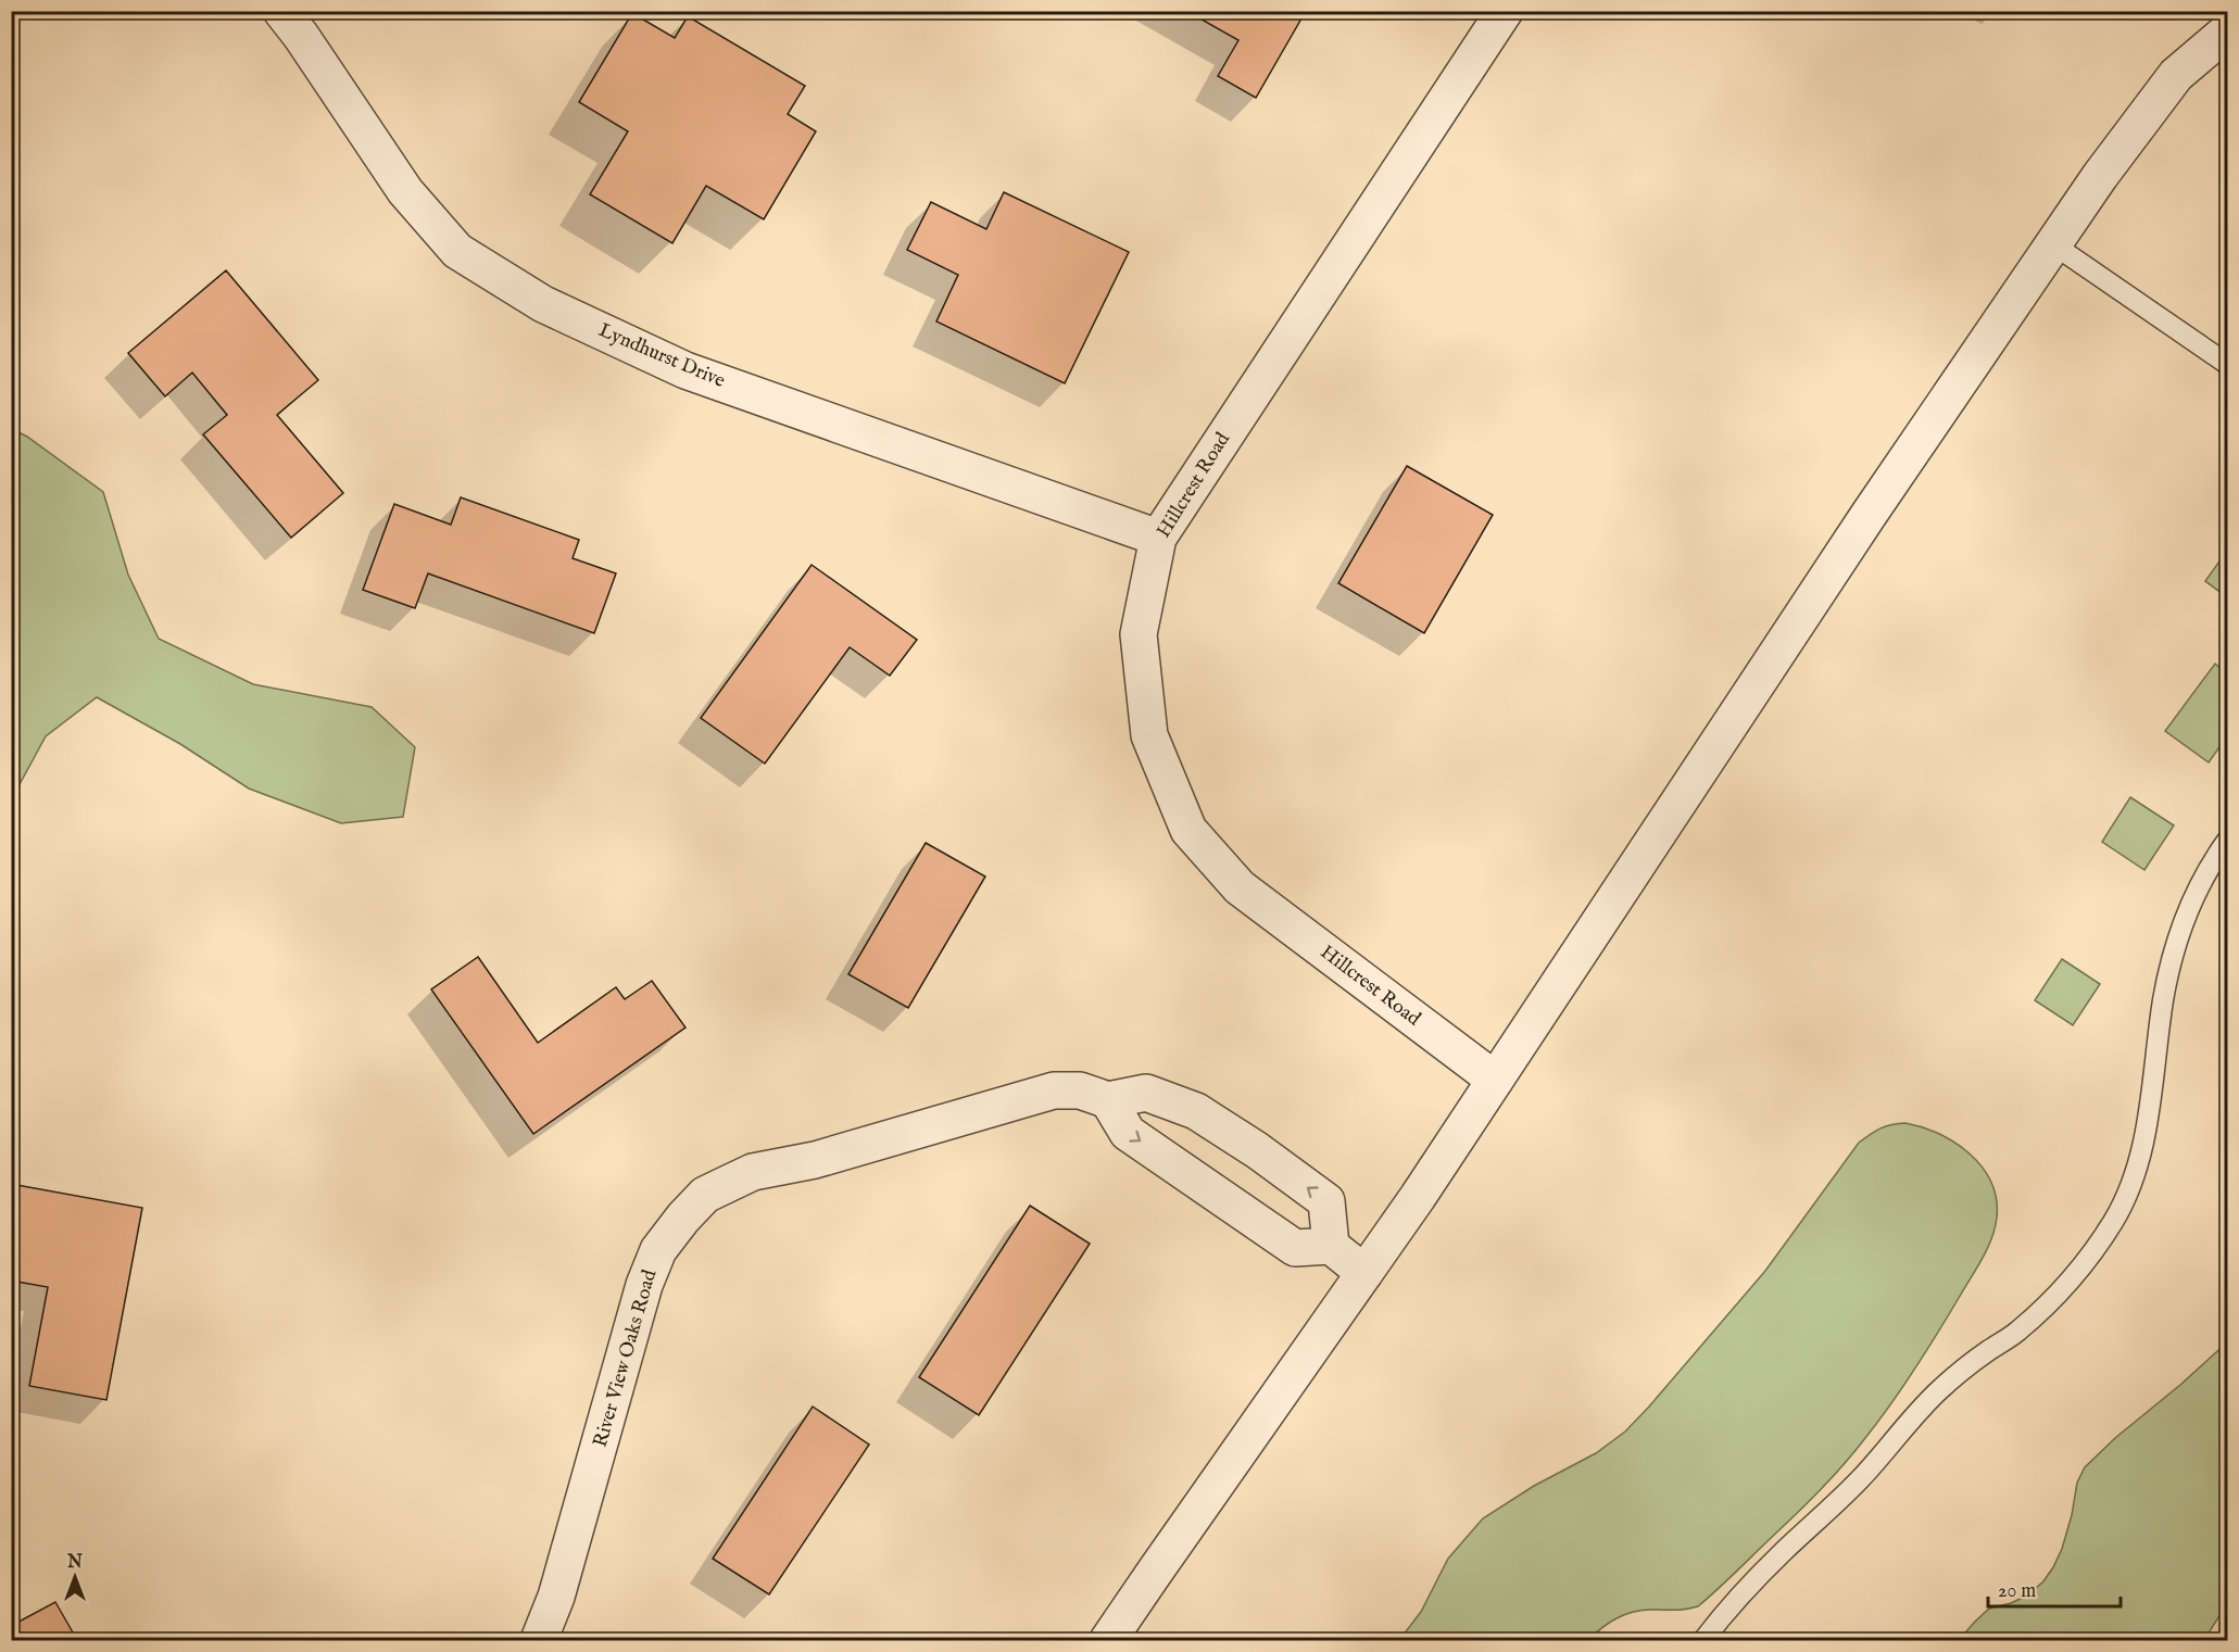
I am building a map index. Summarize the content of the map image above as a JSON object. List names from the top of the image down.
{
  "streets": {
    "street": ["Lyndhurst Drive", "Hillcrest Road", "River View Oaks Road"]
  },
  "crossings": [
    ["Lyndhurst Drive", "Hillcrest Road"]
  ],
  "scale_bar": "20 m",
  "north": "top"
}
